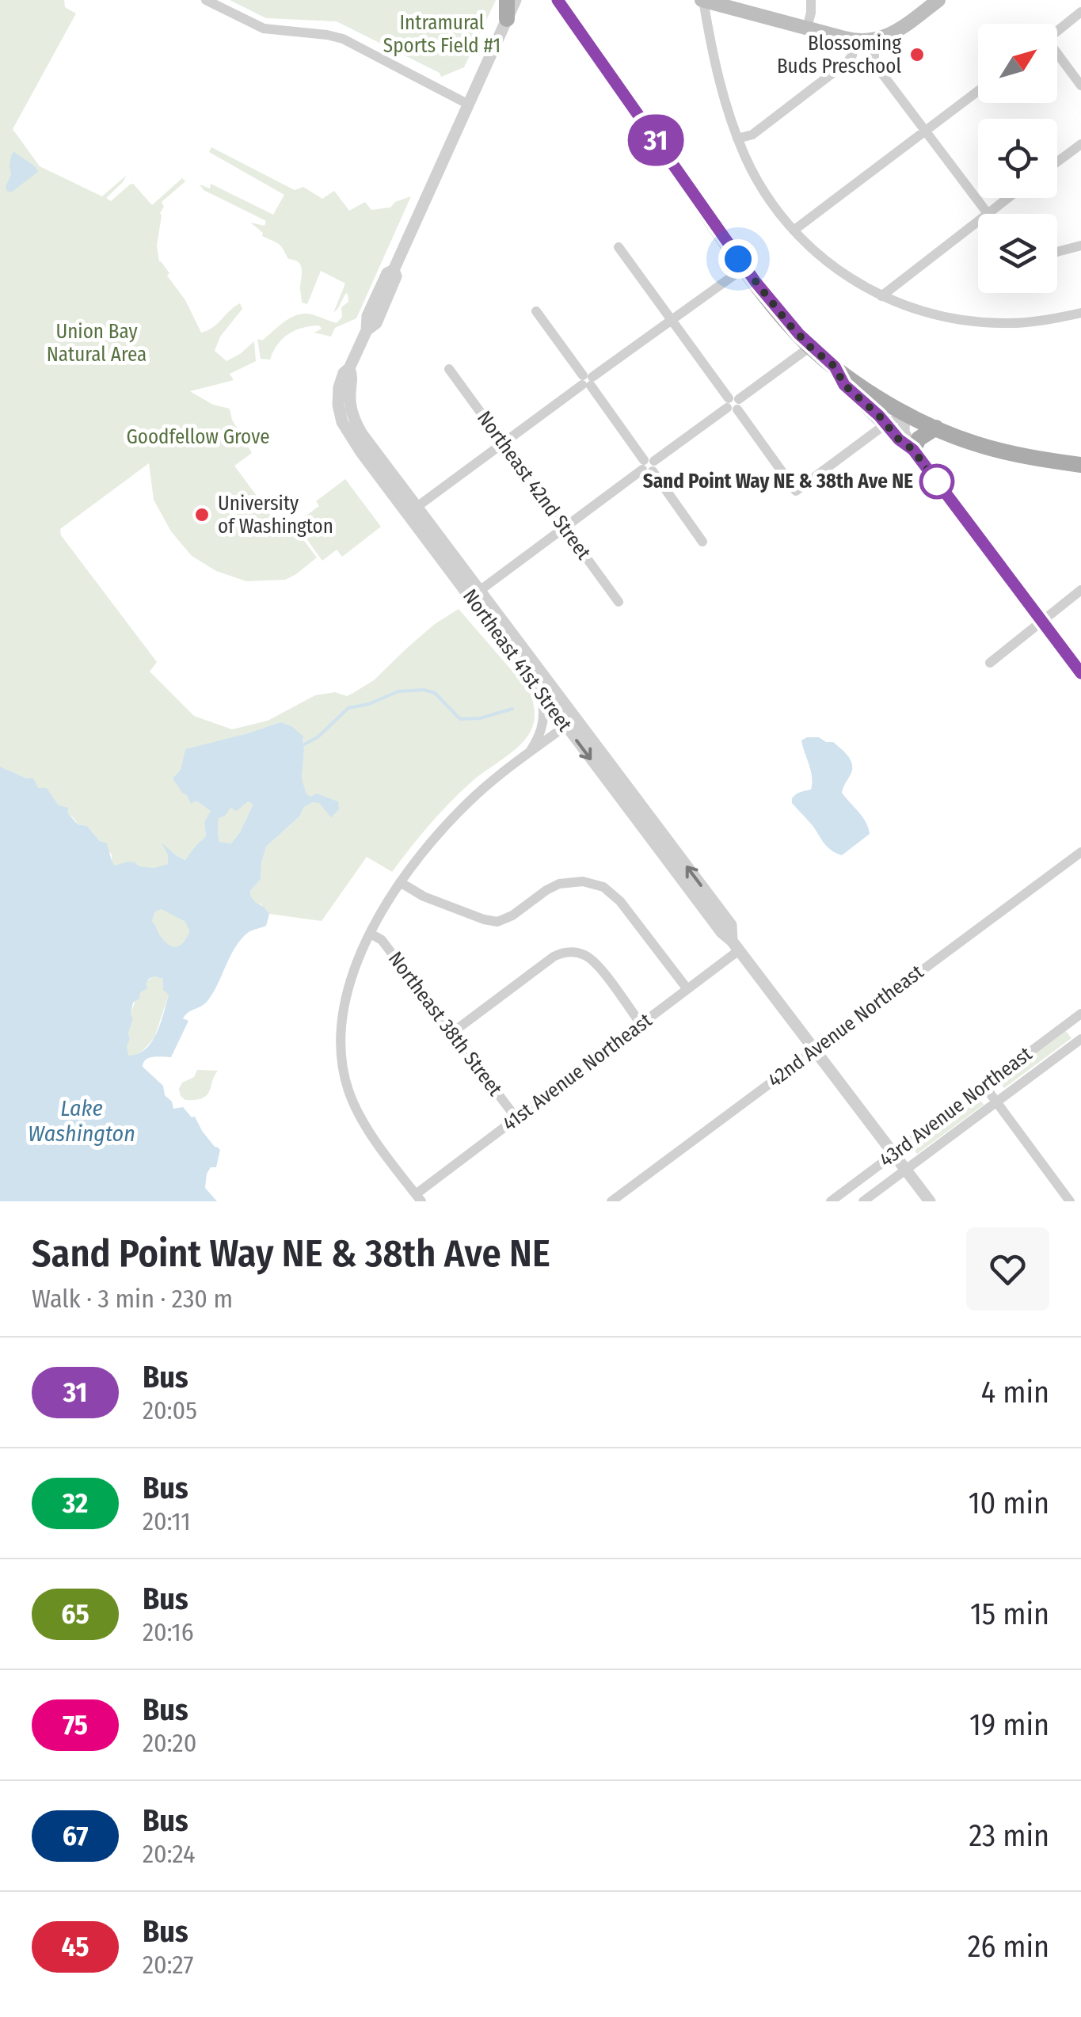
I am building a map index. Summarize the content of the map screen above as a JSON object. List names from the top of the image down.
{
  "streets": {
    "street": [
      "Northeast 42nd Street",
      "Northeast 41st Street",
      "Northeast 38th Street",
      "42nd Avenue Northeast",
      "41st Avenue Northeast",
      "43rd Avenue Northeast"
    ]
  },
  "crossings": [
    ["Northeast 41st Street", "42nd Avenue Northeast"],
    ["Northeast 41st Street", "41st Avenue Northeast"],
    ["Northeast 41st Street", "43rd Avenue Northeast"],
    ["Northeast 38th Street", "41st Avenue Northeast"]
  ],
  "water": ["Lake Washington"],
  "parks": ["Intramural Sports Field #1", "Union Bay Natural Area", "Goodfellow Grove"],
  "places": ["Blossoming Buds Preschool", "Sand Point Way NE & 38th Ave NE", "University of Washington"],
  "lines": ["bus line 31"],
  "north": "top right",
  "page": {
    "on_map": "31",
    "heading": ["Sand Point Way NE & 38th Ave NE", "Walk · 3 min · 230 m"],
    "list": [
      {
        "mark": "31",
        "name": "Bus",
        "note": "20:05",
        "value": "4 min"
      },
      {
        "mark": "32",
        "name": "Bus",
        "note": "20:11",
        "value": "10 min"
      },
      {
        "mark": "65",
        "name": "Bus",
        "note": "20:16",
        "value": "15 min"
      },
      {
        "mark": "75",
        "name": "Bus",
        "note": "20:20",
        "value": "19 min"
      },
      {
        "mark": "67",
        "name": "Bus",
        "note": "20:24",
        "value": "23 min"
      },
      {
        "mark": "45",
        "name": "Bus",
        "note": "20:27",
        "value": "26 min"
      }
    ]
  }
}
